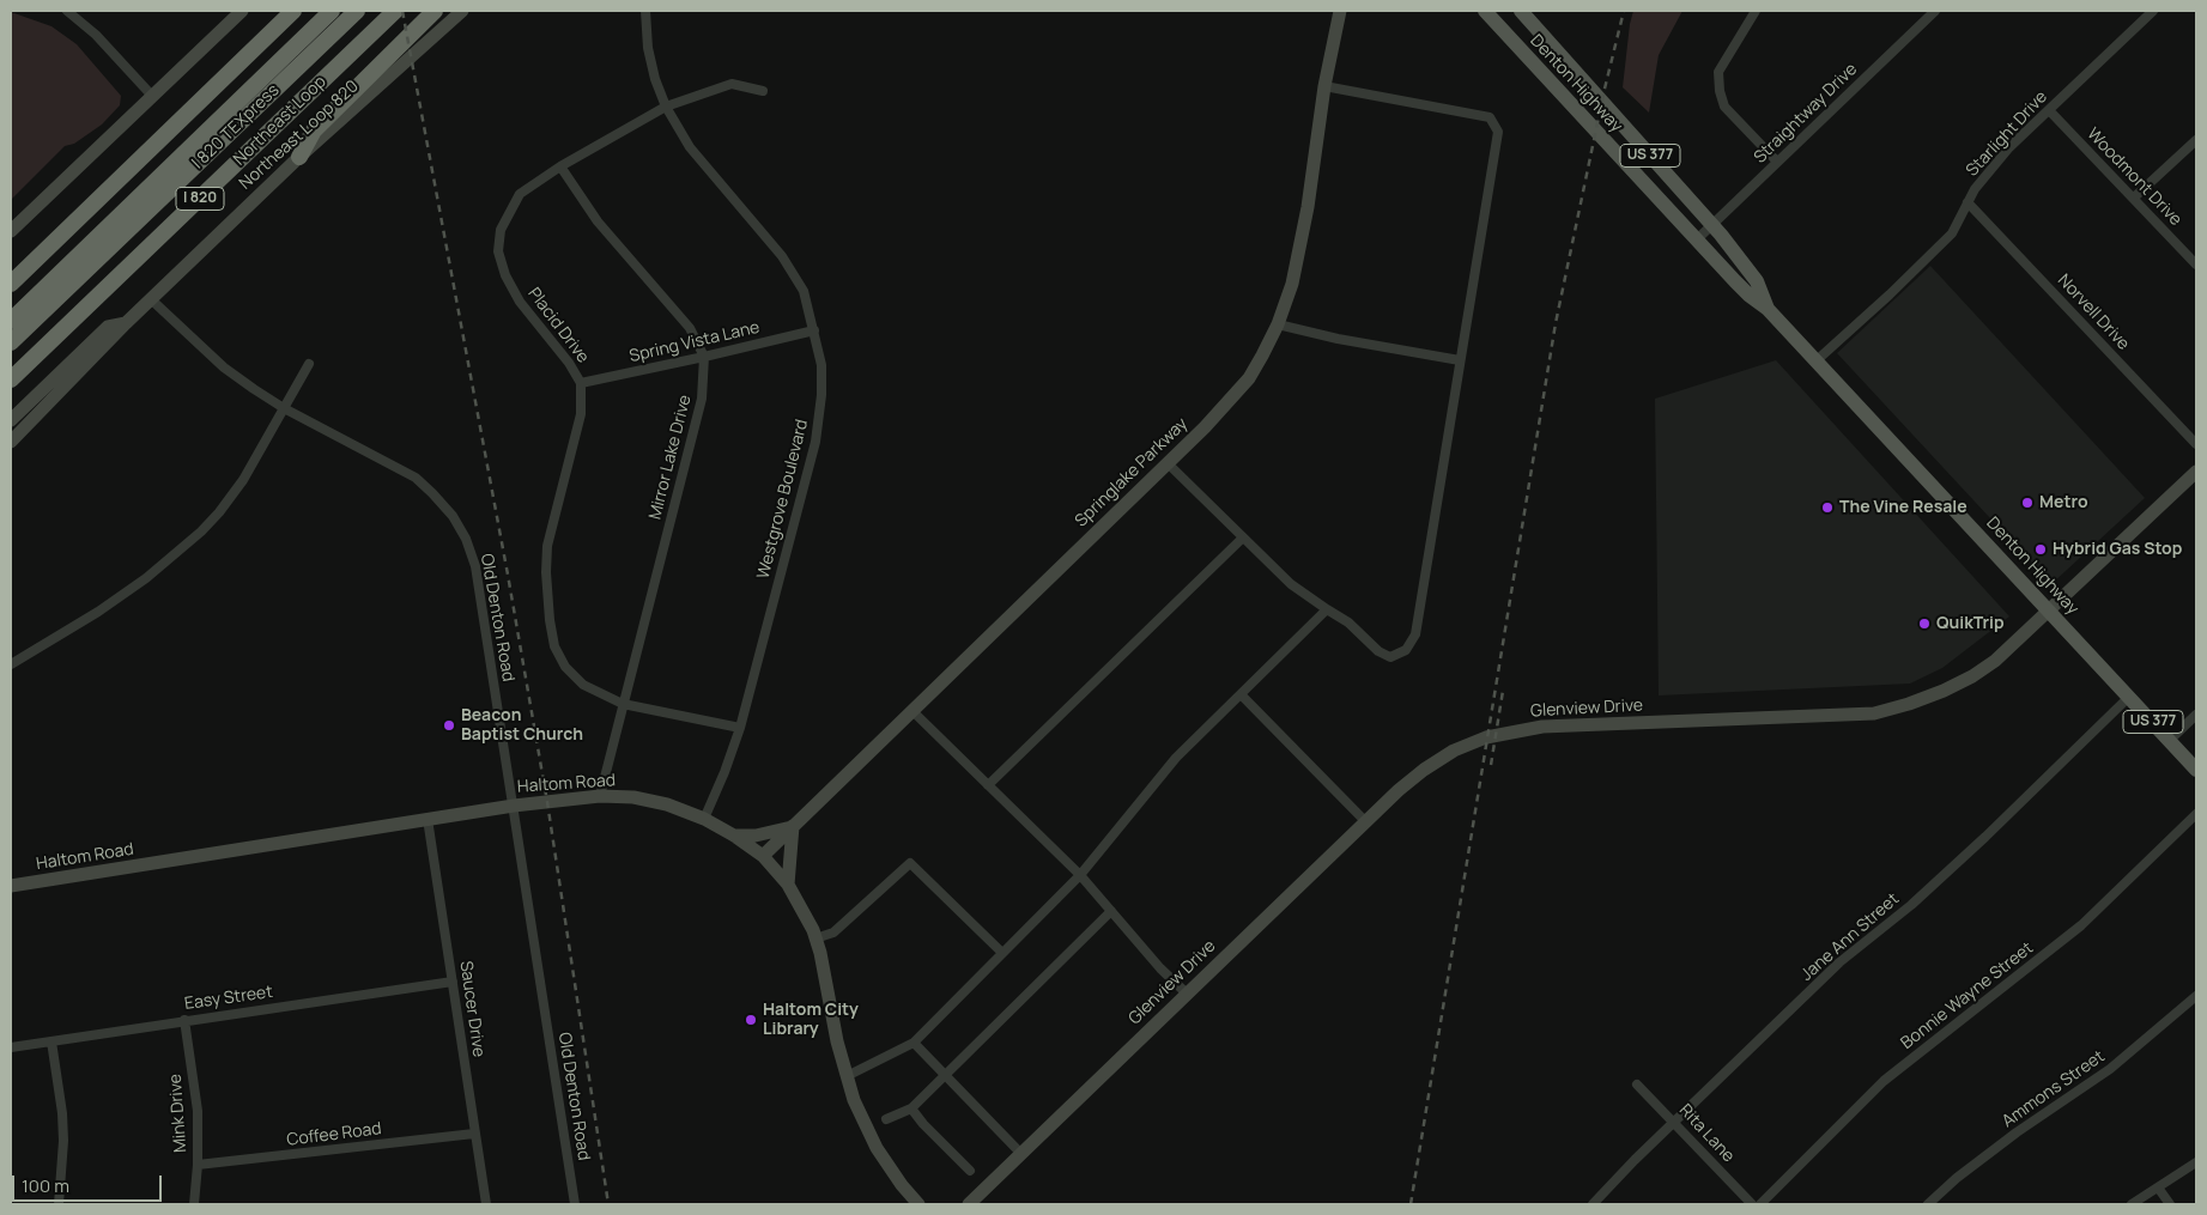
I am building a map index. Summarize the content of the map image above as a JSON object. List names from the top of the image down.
{
  "streets": {
    "highway": ["Northeast Loop", "I 820 TEXpress", "I 820"],
    "main road": [
      "Denton Highway",
      "Northeast Loop 820",
      "US 377",
      "Springlake Parkway",
      "Glenview Drive",
      "Haltom Road"
    ],
    "street": [
      "Straightway Drive",
      "Starlight Drive",
      "Woodmont Drive",
      "Norvell Drive",
      "Placid Drive",
      "Spring Vista Lane",
      "Mirror Lake Drive",
      "Westgrove Boulevard",
      "Old Denton Road",
      "Jane Ann Street",
      "Bonnie Wayne Street",
      "Easy Street",
      "Saucer Drive",
      "Ammons Street",
      "Mink Drive",
      "Rita Lane",
      "Coffee Road"
    ]
  },
  "crossings": [
    ["Denton Highway", "Straightway Drive"],
    ["Denton Highway", "Starlight Drive"],
    ["Denton Highway", "Glenview Drive"],
    ["Denton Highway", "Jane Ann Street"],
    ["Starlight Drive", "Woodmont Drive"],
    ["Starlight Drive", "Norvell Drive"],
    ["Northeast Loop 820", "Old Denton Road"],
    ["Placid Drive", "Spring Vista Lane"],
    ["Placid Drive", "Mirror Lake Drive"],
    ["Placid Drive", "Westgrove Boulevard"],
    ["Spring Vista Lane", "Mirror Lake Drive"],
    ["Spring Vista Lane", "Westgrove Boulevard"],
    ["Mirror Lake Drive", "Haltom Road"],
    ["Springlake Parkway", "Haltom Road"],
    ["Westgrove Boulevard", "Haltom Road"],
    ["Old Denton Road", "Haltom Road"],
    ["Haltom Road", "Saucer Drive"],
    ["Jane Ann Street", "Rita Lane"],
    ["Easy Street", "Saucer Drive"],
    ["Easy Street", "Mink Drive"],
    ["Saucer Drive", "Coffee Road"],
    ["Mink Drive", "Coffee Road"]
  ],
  "places": [
    "Metro",
    "The Vine Resale",
    "Hybrid Gas Stop",
    "QuikTrip",
    "Beacon Baptist Church",
    "Haltom City Library"
  ],
  "scale_bar": "100 m"
}
